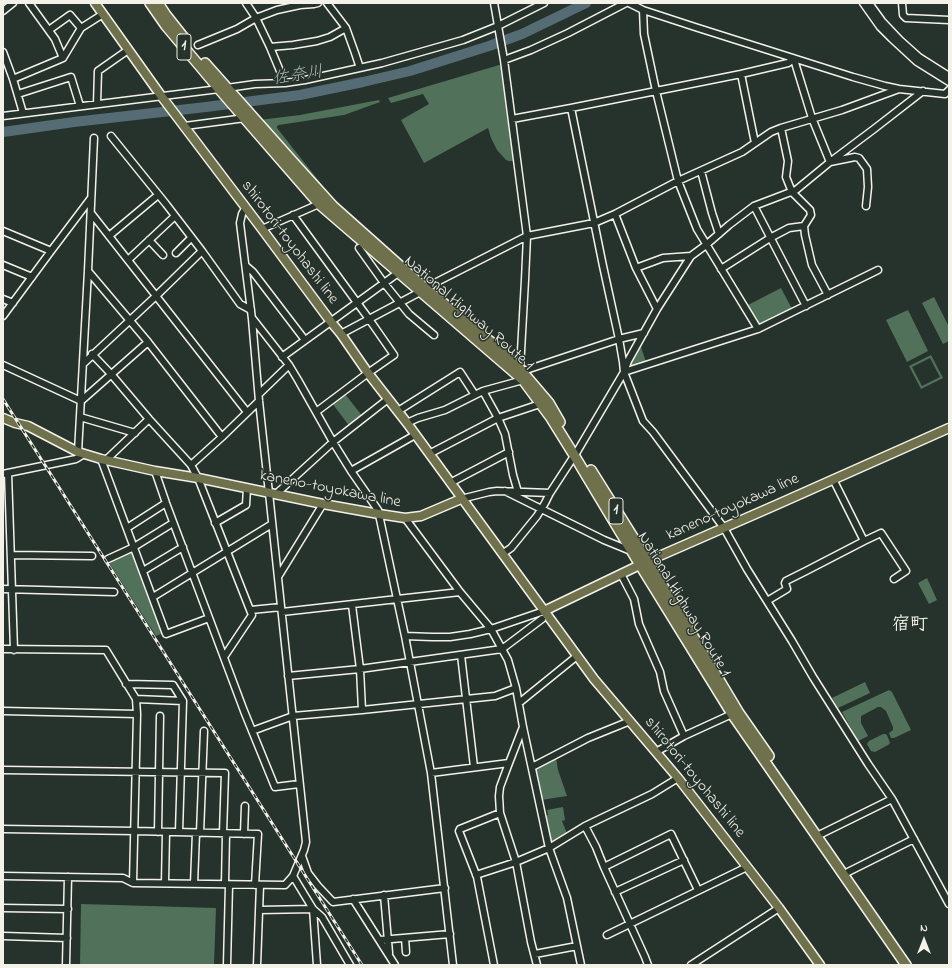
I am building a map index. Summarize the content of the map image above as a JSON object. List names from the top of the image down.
{
  "streets": {
    "highway": ["1", "National Highway Route 1"],
    "main road": ["shirotori-toyohashi line", "kaneno-toyokawa line"]
  },
  "crossings": [
    ["shirotori-toyohashi line", "kaneno-toyokawa line"],
    ["National Highway Route 1", "kaneno-toyokawa line"]
  ],
  "districts": ["宿町"],
  "water": ["佐奈川"],
  "north": "top"
}
